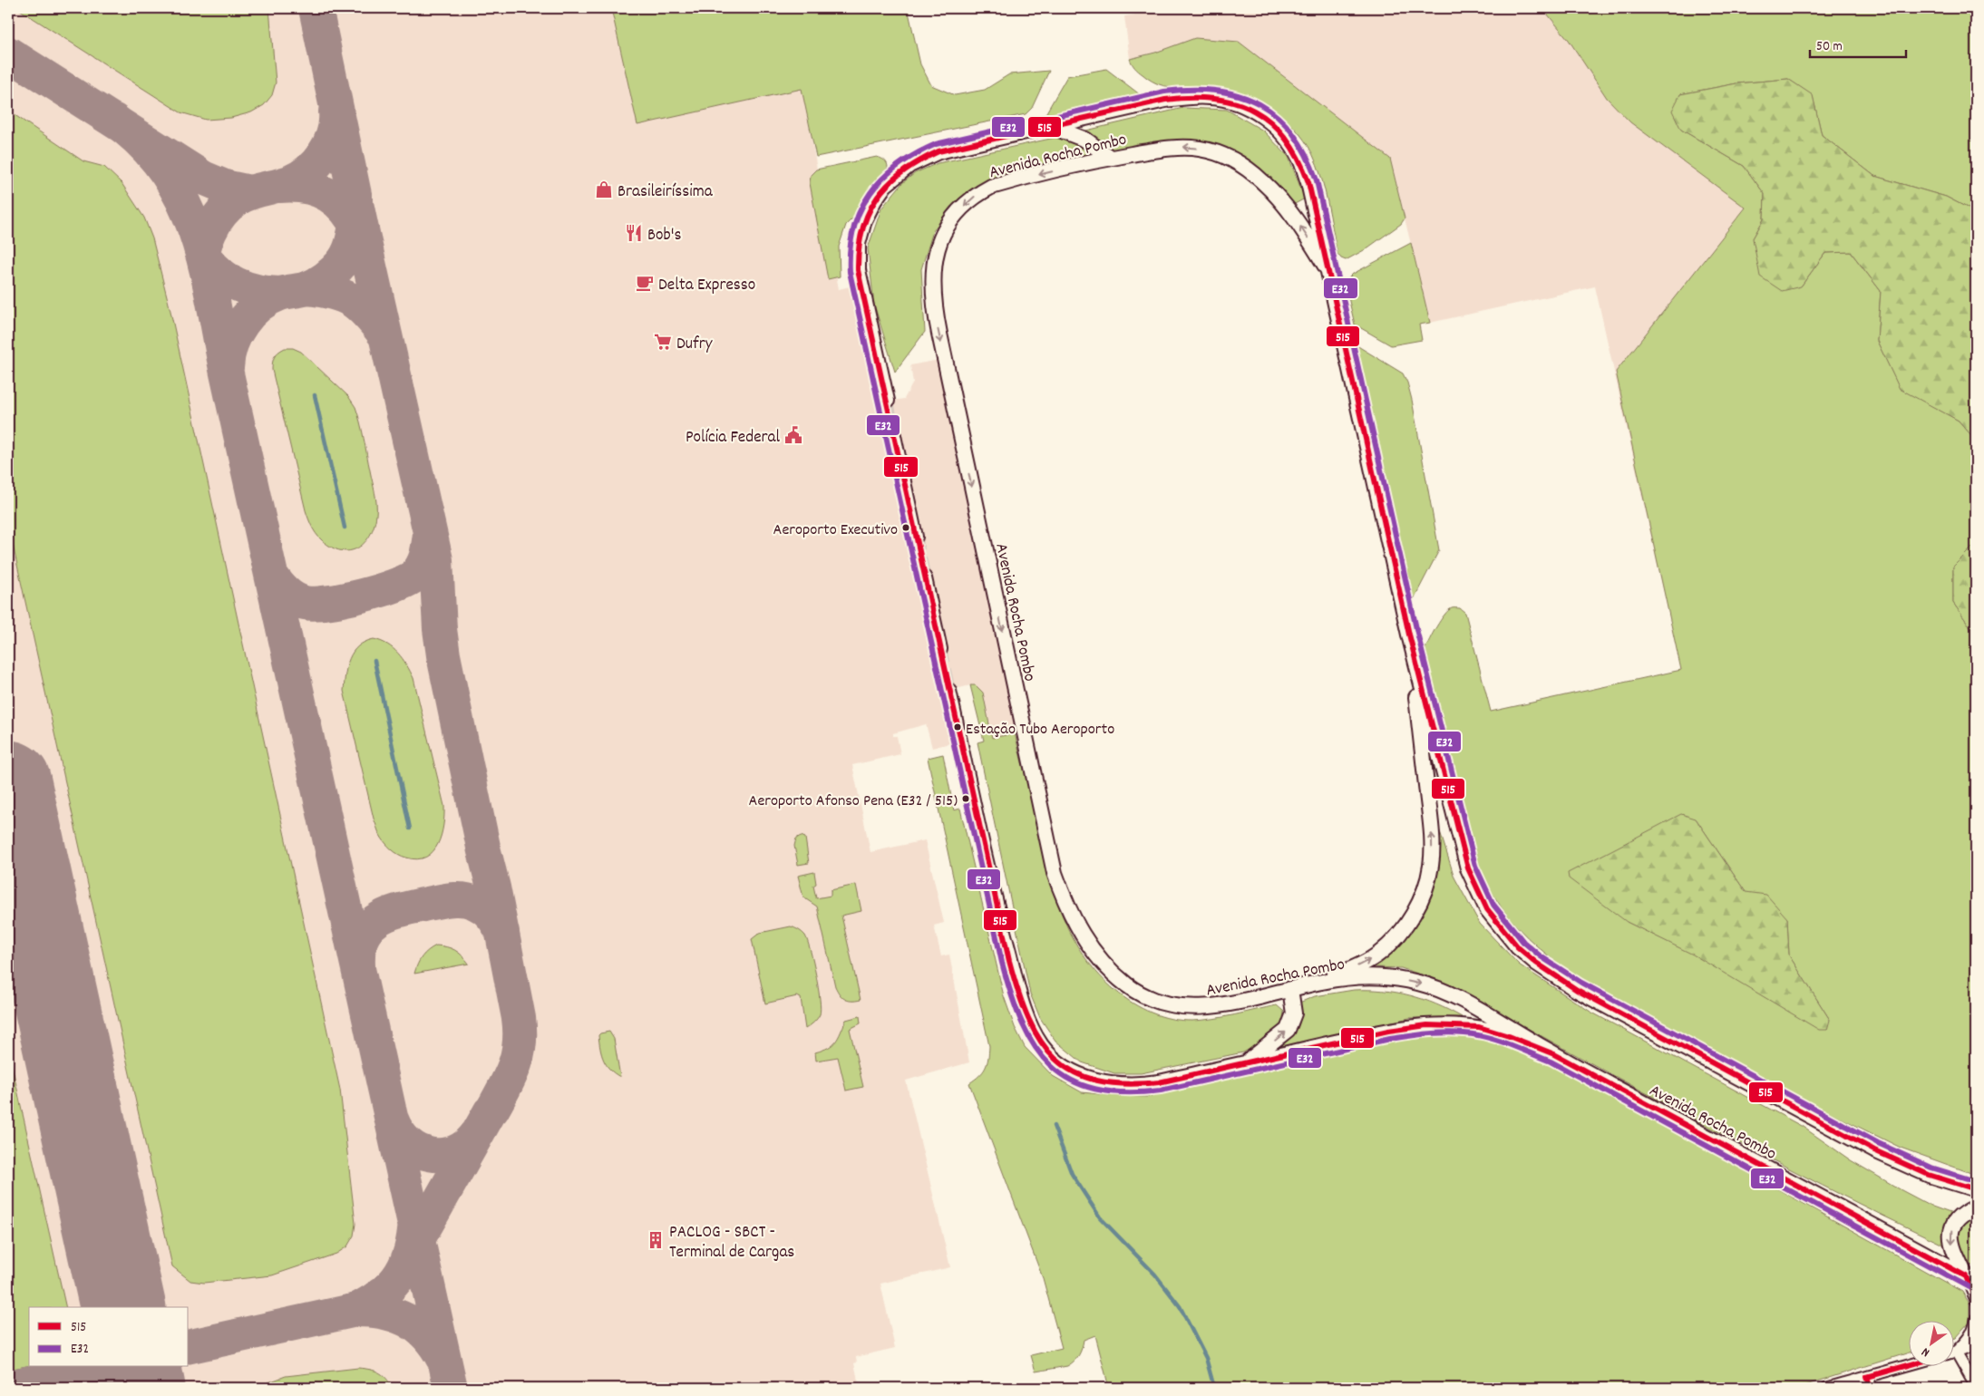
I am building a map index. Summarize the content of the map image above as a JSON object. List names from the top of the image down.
{
  "streets": {
    "main road": ["Avenida Rocha Pombo"]
  },
  "places": {
    "shop": ["Brasileiríssima"],
    "restaurant": ["Bob's"],
    "cafe": ["Delta Expresso"],
    "supermarket": ["Dufry"],
    "public building": ["Polícia Federal"],
    "other": ["Aeroporto Executivo", "Estação Tubo Aeroporto", "Aeroporto Afonso Pena (E32 / 515)"],
    "building": ["PACLOG - SBCT - Terminal de Cargas"]
  },
  "lines": ["transit line E32", "transit line 515"],
  "legend": ["515", "E32"],
  "scale_bar": "50 m",
  "north": "bottom left"
}
